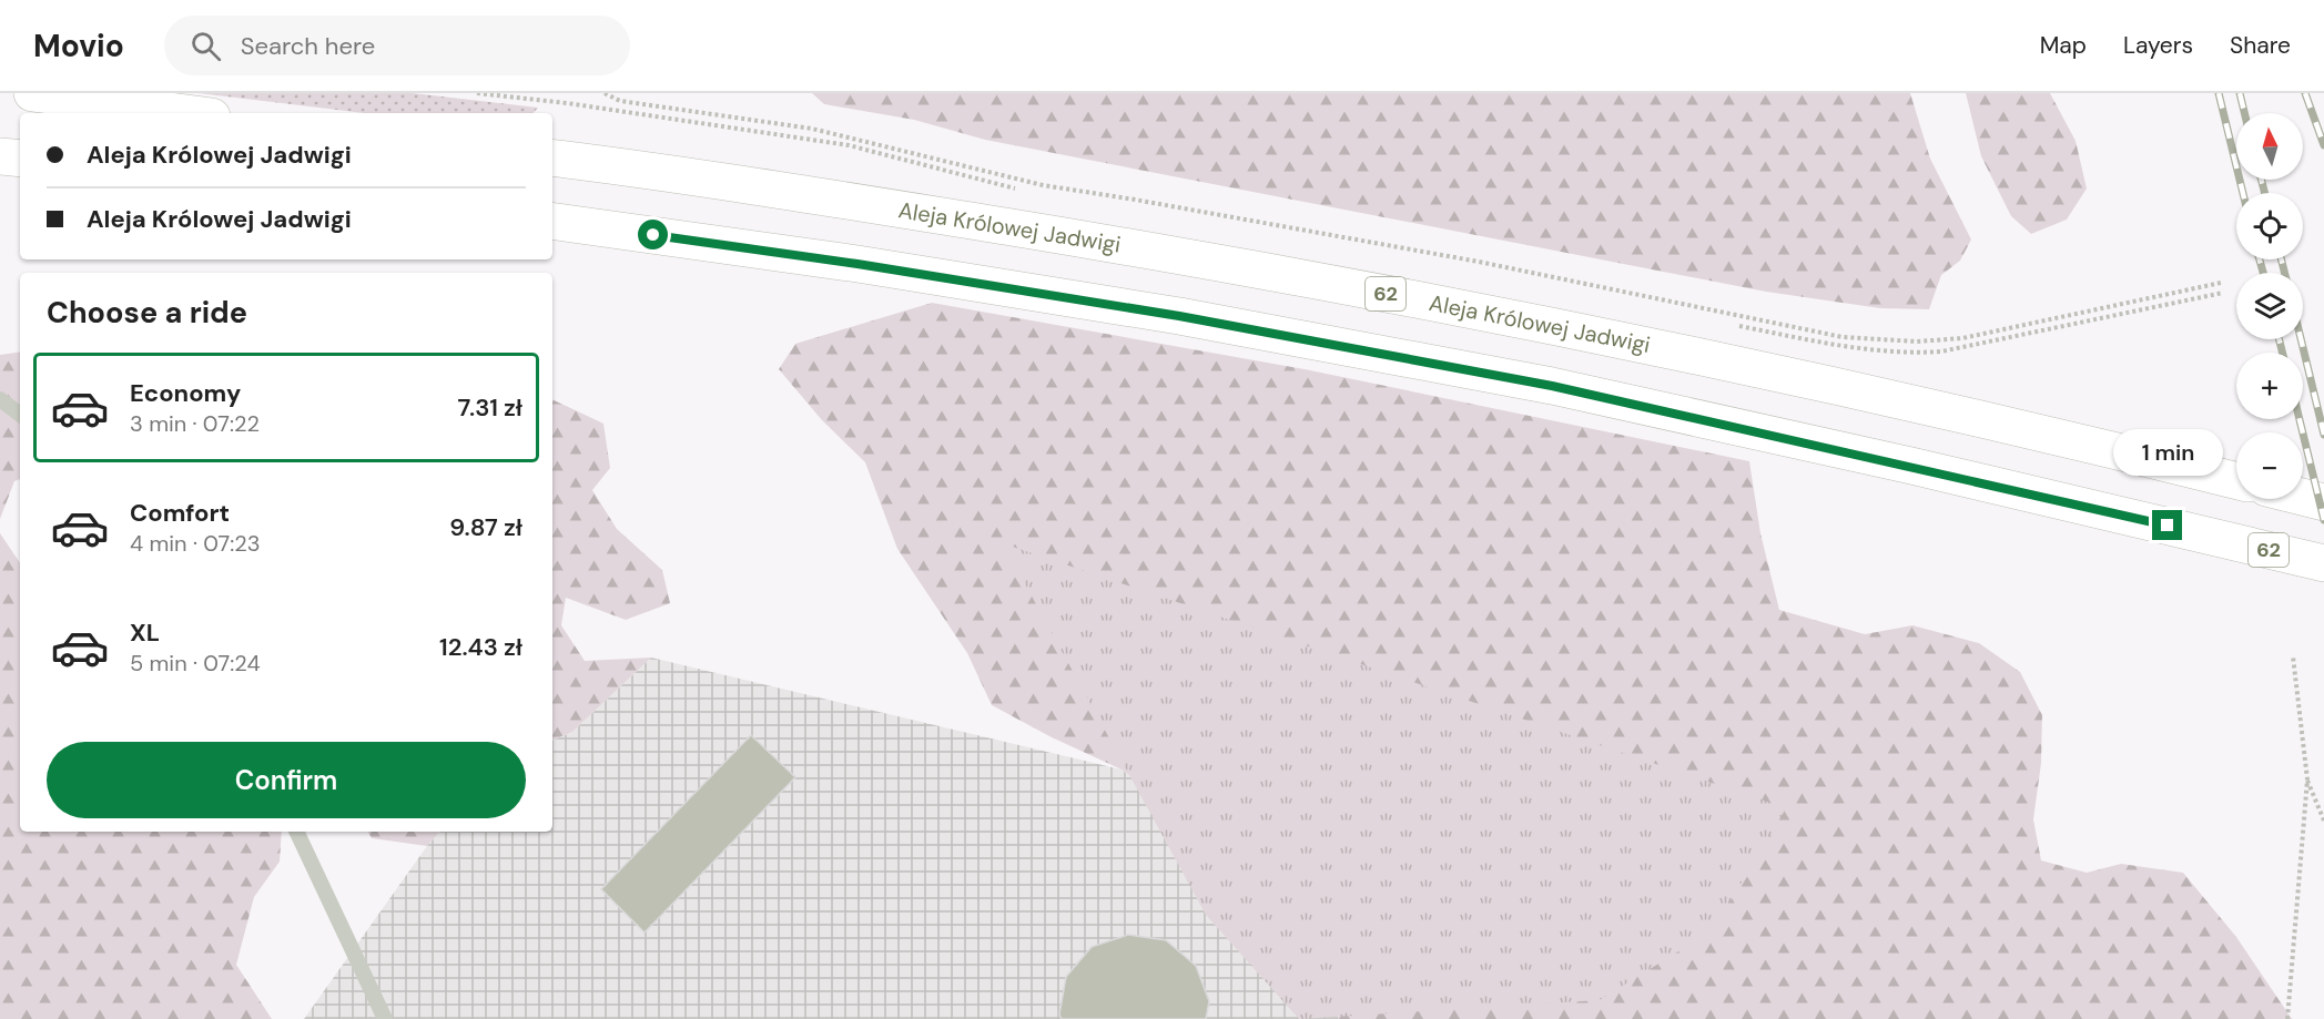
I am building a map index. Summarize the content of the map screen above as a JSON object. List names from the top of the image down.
{
  "streets": {
    "main road": ["Aleja Królowej Jadwigi", "62"]
  },
  "north": "top",
  "page": {
    "header": "Movio",
    "search": "Search here",
    "nav": ["Map", "Layers", "Share"],
    "map_buttons": ["+", "−"],
    "banner": ["Aleja Królowej Jadwigi", "Aleja Królowej Jadwigi"],
    "heading": "Choose a ride",
    "list": [
      {
        "name": "Economy",
        "note": "3 min · 07:22",
        "value": "7.31 zł"
      },
      {
        "name": "Comfort",
        "note": "4 min · 07:23",
        "value": "9.87 zł"
      },
      {
        "name": "XL",
        "note": "5 min · 07:24",
        "value": "12.43 zł"
      }
    ],
    "bubble": "1 min",
    "buttons": "Confirm"
  }
}
